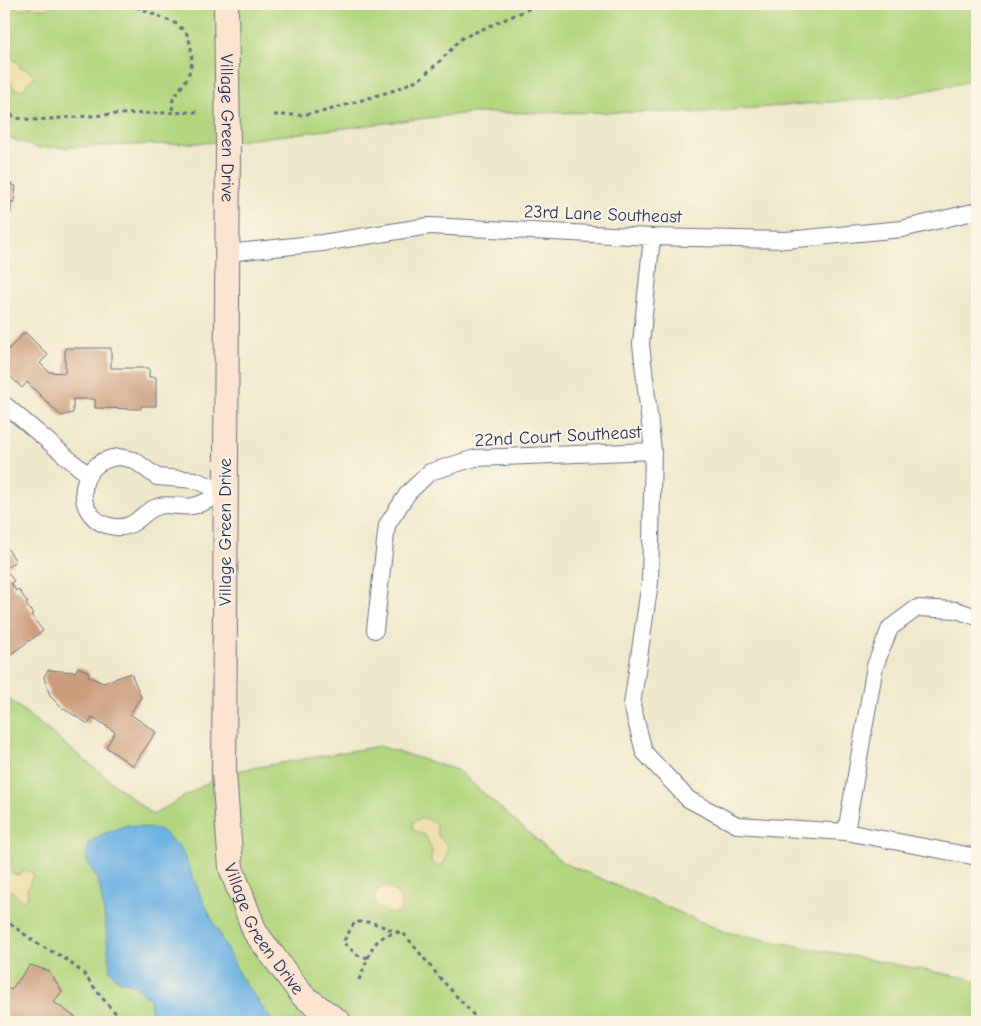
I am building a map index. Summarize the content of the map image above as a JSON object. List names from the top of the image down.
{
  "streets": {
    "street": ["Village Green Drive", "23rd Lane Southeast", "22nd Court Southeast"]
  },
  "crossings": [
    ["Village Green Drive", "23rd Lane Southeast"]
  ]
}
